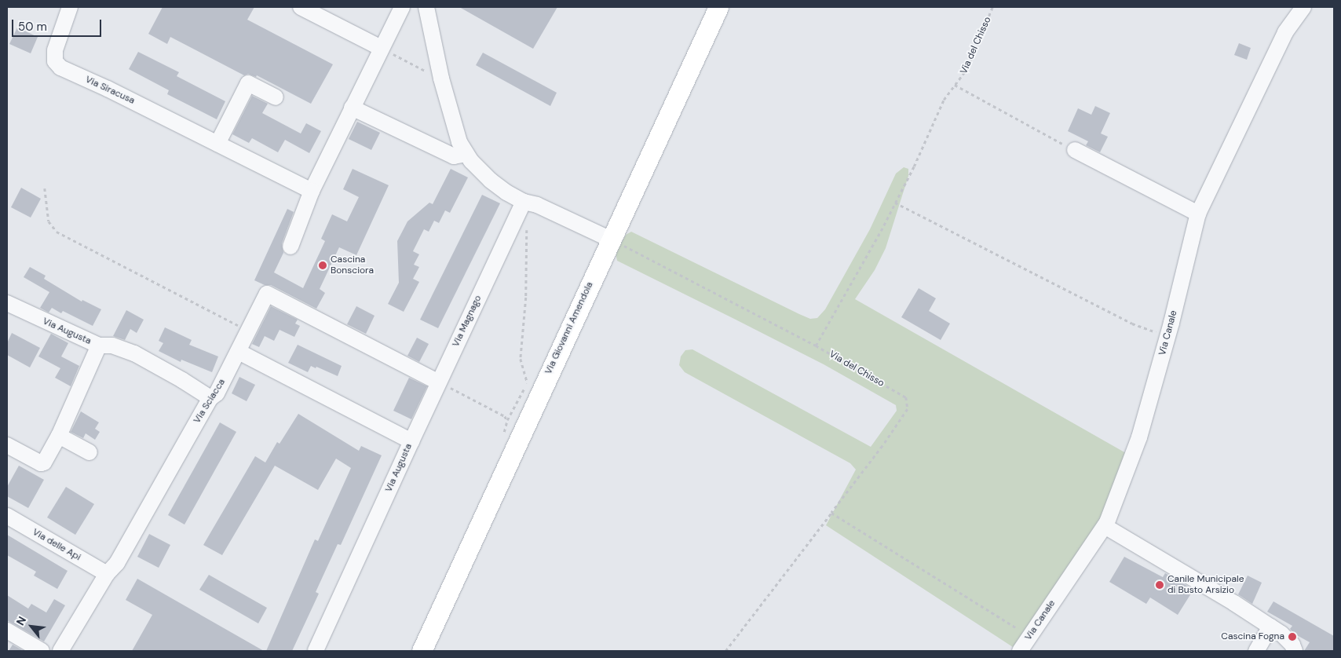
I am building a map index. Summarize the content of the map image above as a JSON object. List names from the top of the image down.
{
  "streets": {
    "main road": ["Via Giovanni Amendola"],
    "street": [
      "Via Siracusa",
      "Via Magnago",
      "Via Augusta",
      "Via Canale",
      "Via Sciacca",
      "Via delle Api"
    ],
    "path": ["Via del Chisso"]
  },
  "crossings": [
    ["Via Magnago", "Via Augusta"],
    ["Via Magnago", "Via Sciacca"],
    ["Via Augusta", "Via Sciacca"],
    ["Via Sciacca", "Via delle Api"]
  ],
  "places": ["Cascina Bonsciora", "Canile Municipale di Busto Arsizio", "Cascina Fogna"],
  "scale_bar": "50 m",
  "north": "top left"
}
